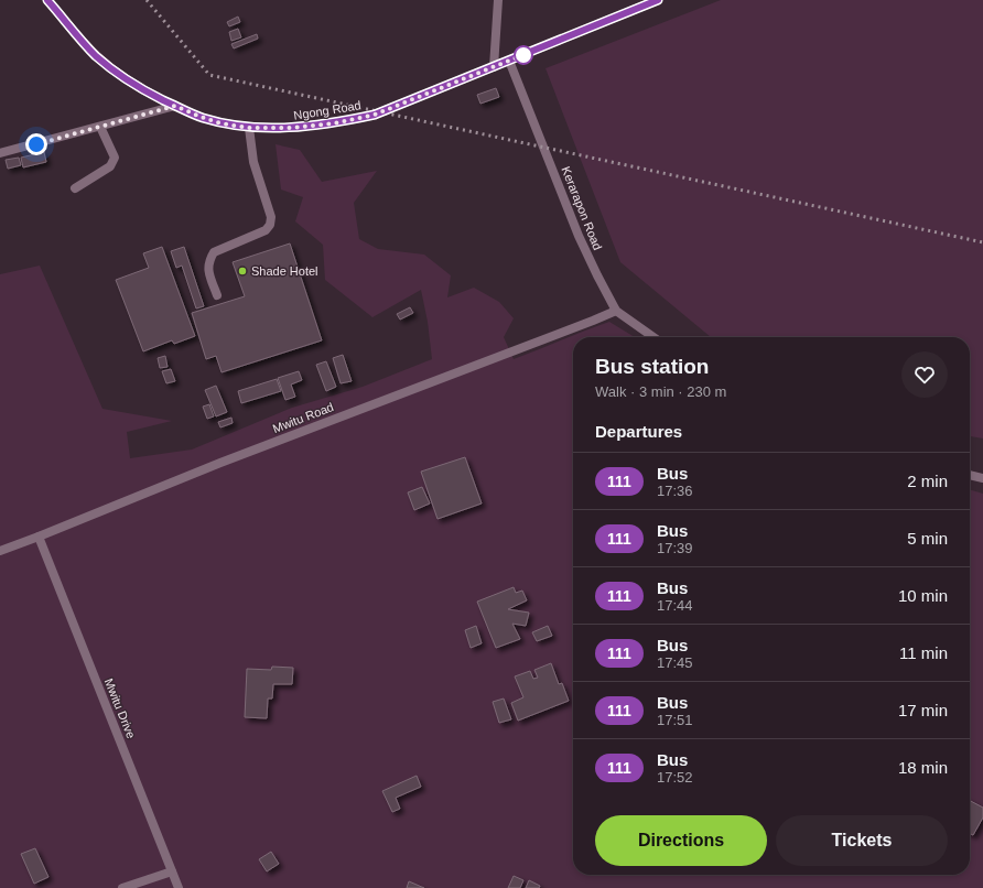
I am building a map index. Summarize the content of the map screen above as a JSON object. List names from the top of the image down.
{
  "streets": {
    "main road": ["Ngong Road"],
    "street": ["Kerarapon Road", "Mwitu Road", "Mwitu Drive"]
  },
  "crossings": [
    ["Ngong Road", "Kerarapon Road"],
    ["Kerarapon Road", "Mwitu Road"],
    ["Mwitu Road", "Mwitu Drive"]
  ],
  "places": ["Shade Hotel"],
  "lines": ["bus line 111"],
  "page": {
    "heading": [
      ["Bus station", "Walk · 3 min · 230 m"],
      "Departures"
    ],
    "list": [
      {
        "mark": "111",
        "name": "Bus",
        "note": "17:36",
        "value": "2 min"
      },
      {
        "mark": "111",
        "name": "Bus",
        "note": "17:39",
        "value": "5 min"
      },
      {
        "mark": "111",
        "name": "Bus",
        "note": "17:44",
        "value": "10 min"
      },
      {
        "mark": "111",
        "name": "Bus",
        "note": "17:45",
        "value": "11 min"
      },
      {
        "mark": "111",
        "name": "Bus",
        "note": "17:51",
        "value": "17 min"
      },
      {
        "mark": "111",
        "name": "Bus",
        "note": "17:52",
        "value": "18 min"
      }
    ],
    "buttons": ["Directions", "Tickets"]
  }
}
